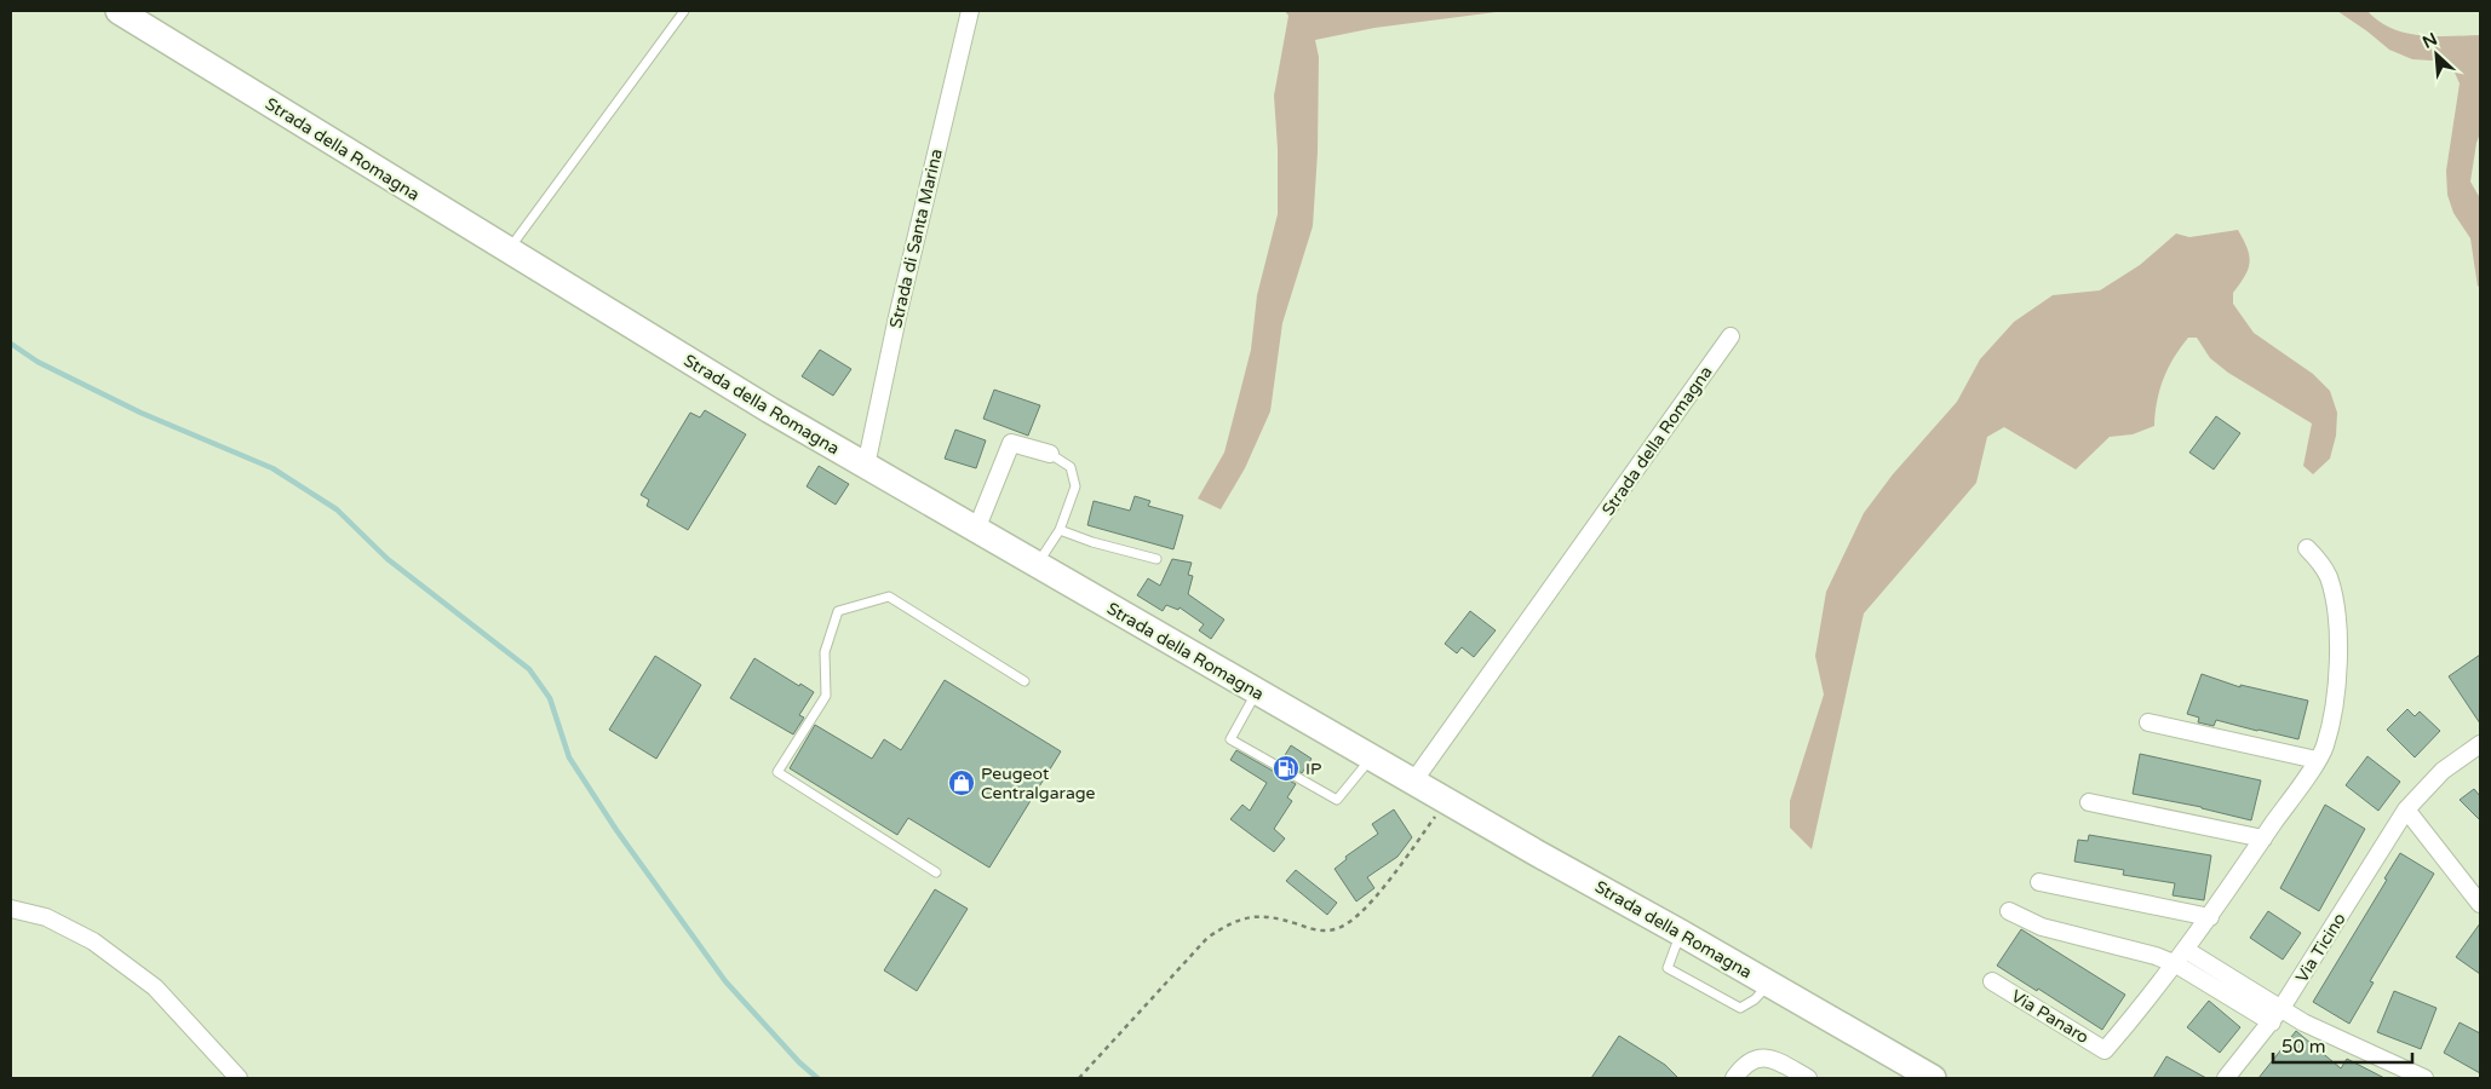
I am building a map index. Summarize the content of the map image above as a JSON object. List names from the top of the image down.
{
  "streets": {
    "main road": ["Strada della Romagna"],
    "street": ["Strada di Santa Marina", "Via Ticino", "Via Panaro"]
  },
  "crossings": [
    ["Strada della Romagna", "Strada di Santa Marina"]
  ],
  "places": {
    "fuel station": ["IP"],
    "shop": ["Peugeot Centralgarage"]
  },
  "scale_bar": "50 m",
  "north": "top left"
}
